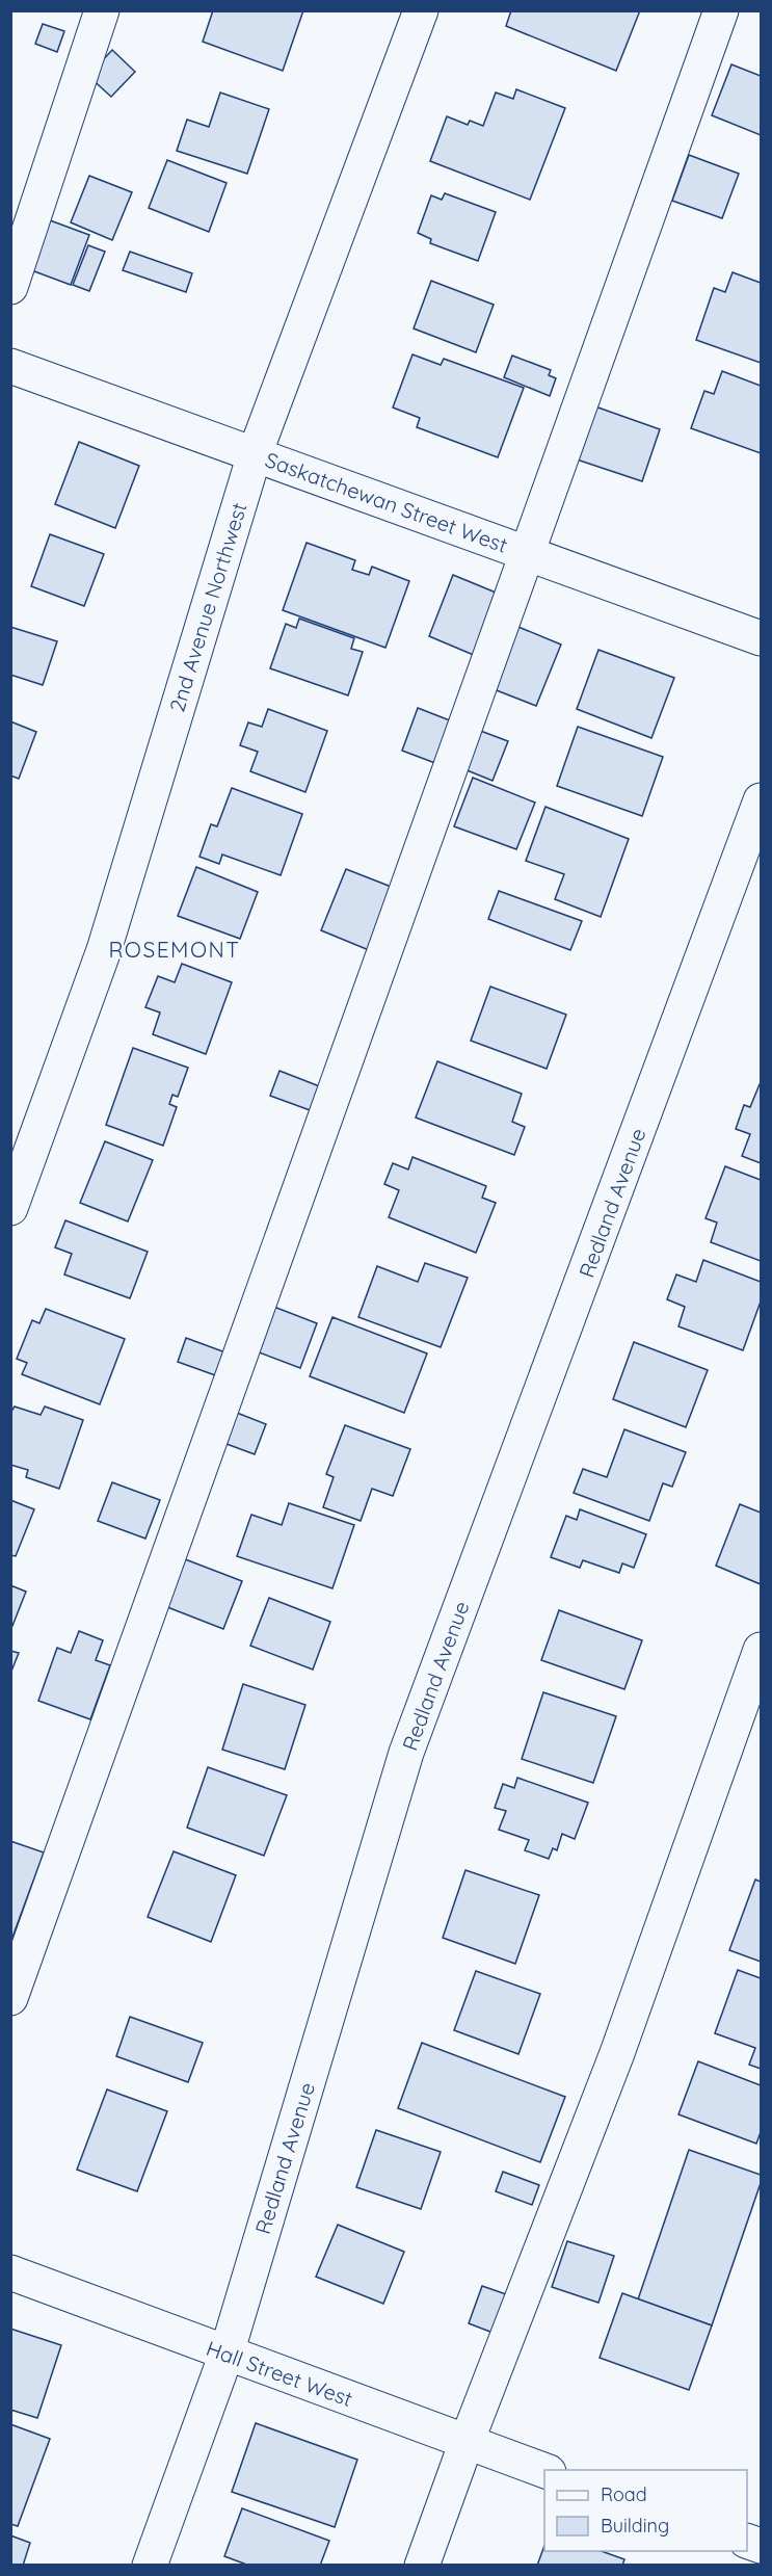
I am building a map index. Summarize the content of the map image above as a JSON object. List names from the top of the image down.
{
  "streets": {
    "street": [
      "Saskatchewan Street West",
      "2nd Avenue Northwest",
      "Redland Avenue",
      "Hall Street West"
    ]
  },
  "crossings": [
    ["Saskatchewan Street West", "2nd Avenue Northwest"],
    ["Redland Avenue", "Hall Street West"]
  ],
  "districts": ["ROSEMONT"],
  "legend": ["Road", "Building"]
}
